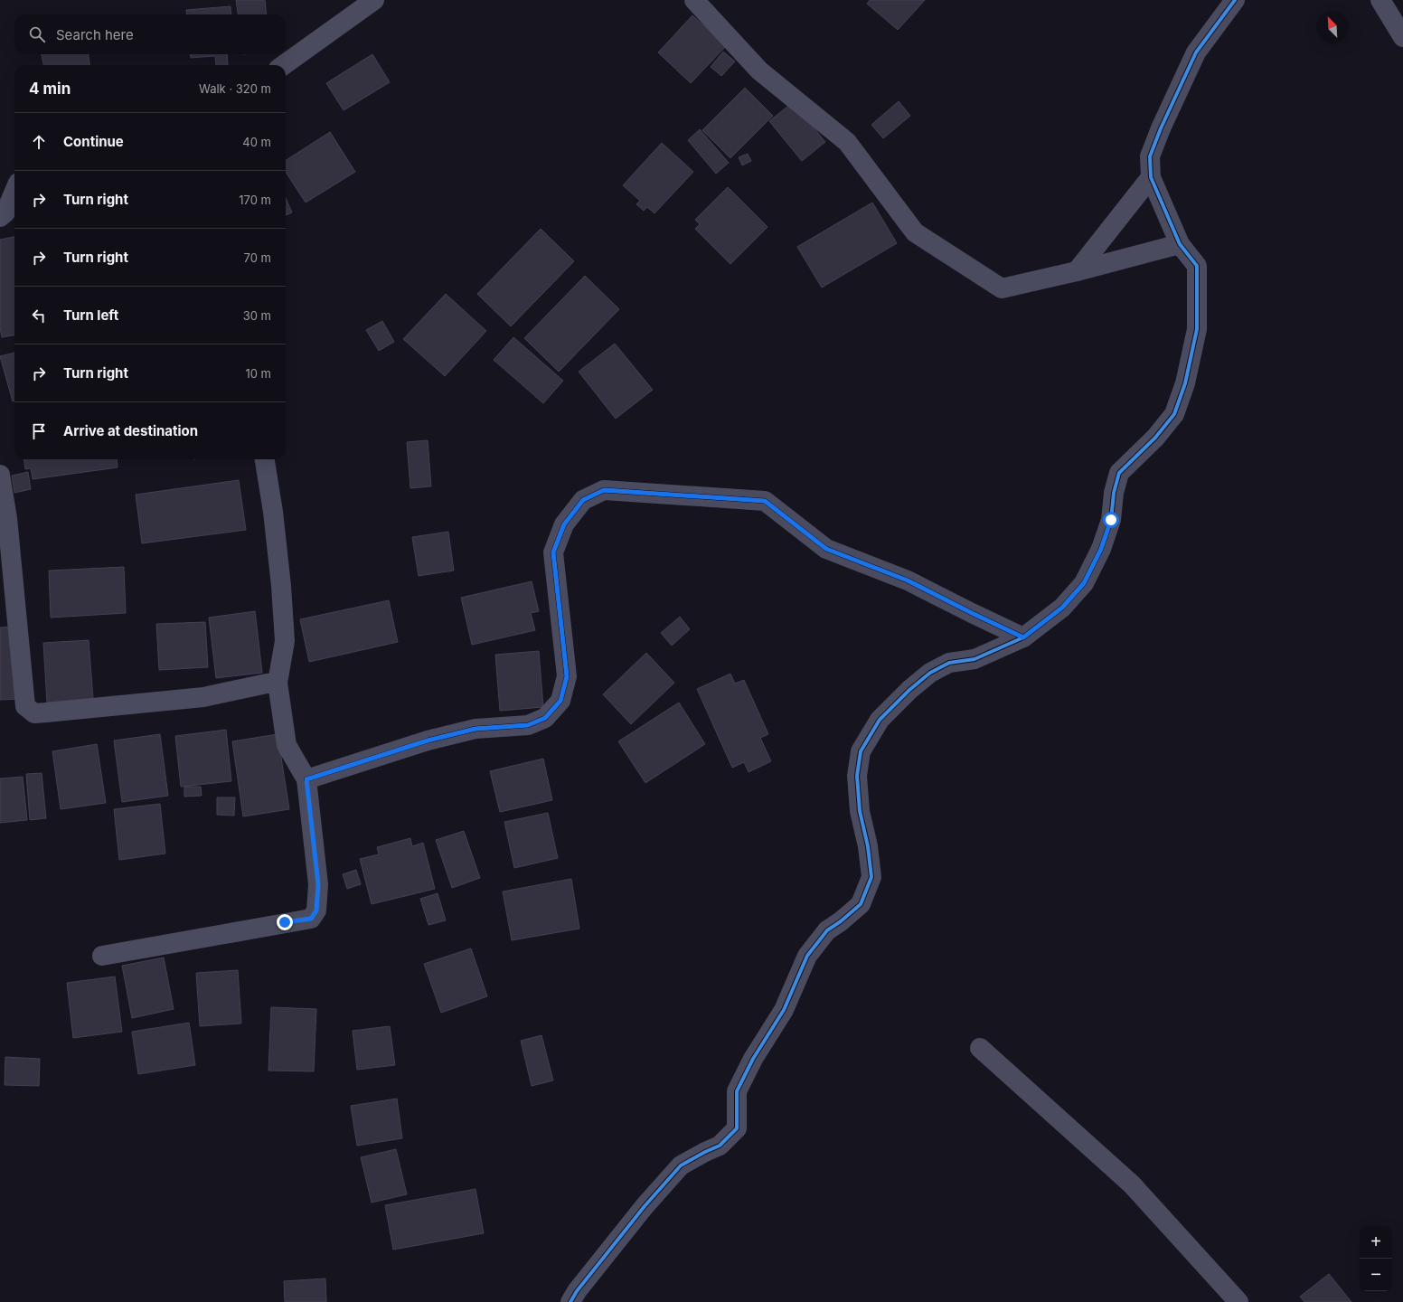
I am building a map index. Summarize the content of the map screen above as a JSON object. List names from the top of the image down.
{
  "north": "top left",
  "page": {
    "search": "Search here",
    "heading": ["4 min", "Walk · 320 m"],
    "list": [
      ["Continue", "40 m"],
      ["Turn right", "170 m"],
      ["Turn right", "70 m"],
      ["Turn left", "30 m"],
      ["Turn right", "10 m"],
      "Arrive at destination"
    ],
    "map_buttons": ["+", "−"]
  }
}
